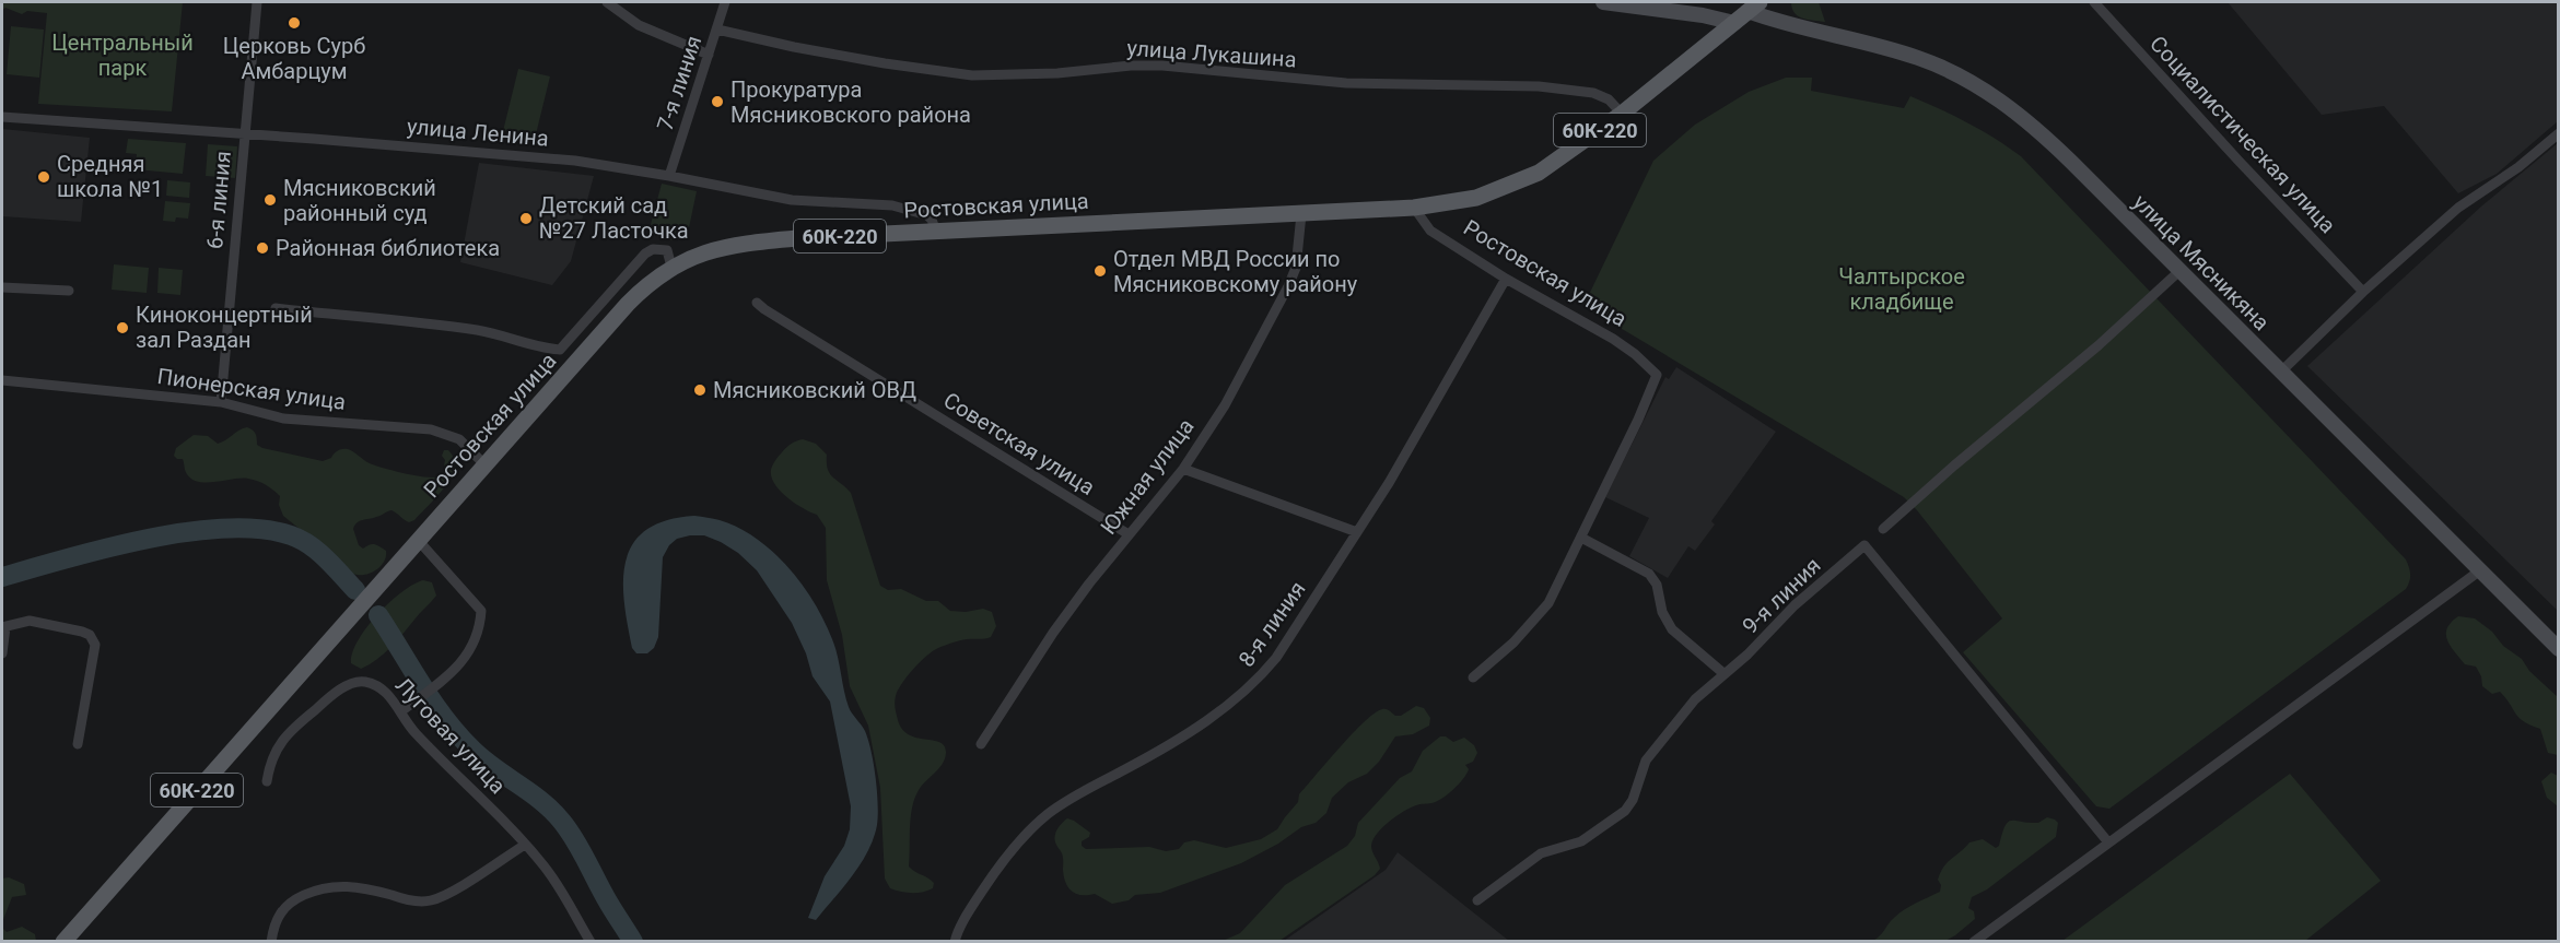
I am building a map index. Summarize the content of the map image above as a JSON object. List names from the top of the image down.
{
  "streets": {
    "main road": ["60К-220", "Ростовская улица"],
    "street": [
      "улица Лукашина",
      "7-я линия",
      "улица Ленина",
      "Социалистическая улица",
      "6-я линия",
      "улица Мясникяна",
      "Пионерская улица",
      "Советская улица",
      "Южная улица",
      "9-я линия",
      "8-я линия",
      "Луговая улица"
    ]
  },
  "crossings": [
    ["улица Лукашина", "7-я линия"],
    ["улица Лукашина", "Ростовская улица"],
    ["7-я линия", "улица Ленина"],
    ["улица Ленина", "6-я линия"],
    ["улица Ленина", "Ростовская улица"],
    ["6-я линия", "Пионерская улица"],
    ["Ростовская улица", "улица Мясникяна"],
    ["Ростовская улица", "Пионерская улица"],
    ["Ростовская улица", "Южная улица"],
    ["Ростовская улица", "8-я линия"],
    ["Советская улица", "Южная улица"]
  ],
  "parks": ["Центральный парк", "Чалтырское кладбище"],
  "places": [
    "Церковь Сурб Амбарцум",
    "Прокуратура Мясниковского района",
    "Средняя школа №1",
    "Мясниковский районный суд",
    "Детский сад №27 Ласточка",
    "Районная библиотека",
    "Отдел МВД России по Мясниковскому району",
    "Киноконцертный зал Раздан",
    "Мясниковский ОВД"
  ]
}
